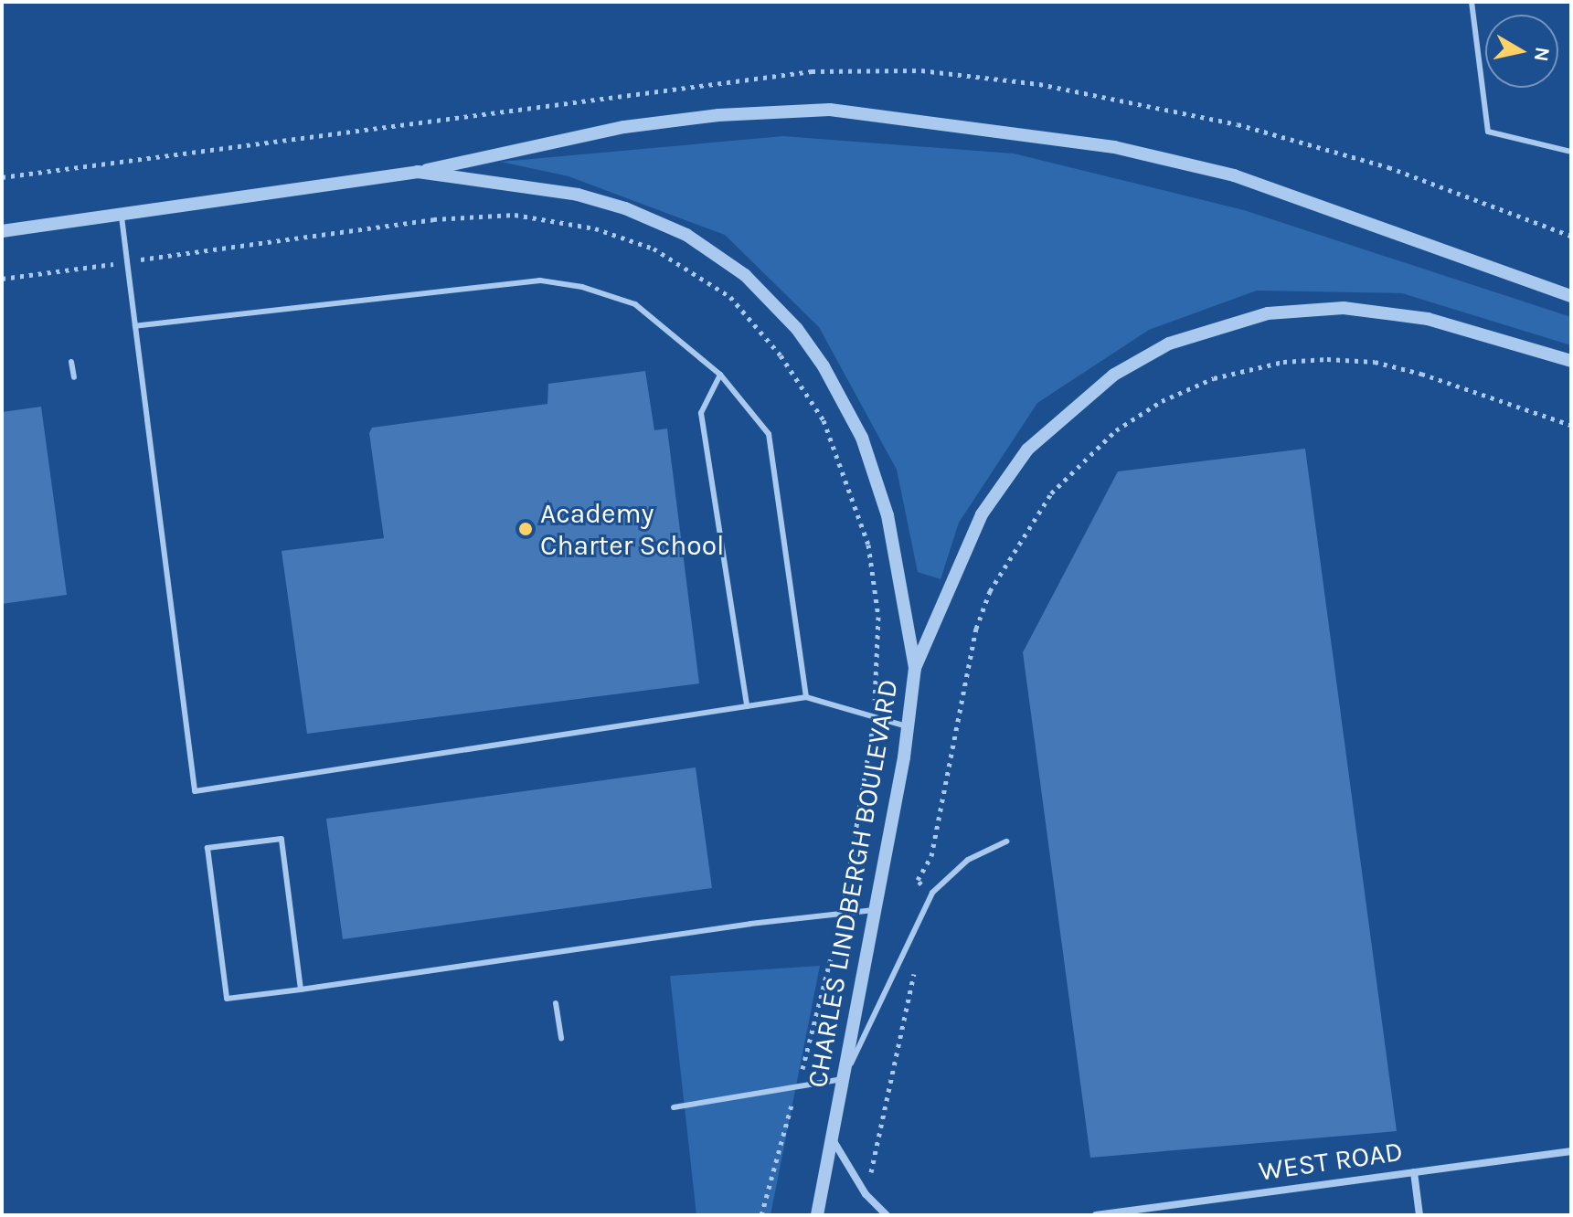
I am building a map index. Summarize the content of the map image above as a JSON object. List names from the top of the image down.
{
  "streets": {
    "street": ["CHARLES LINDBERGH BOULEVARD", "WEST ROAD"]
  },
  "places": ["Academy Charter School"],
  "north": "right"
}
